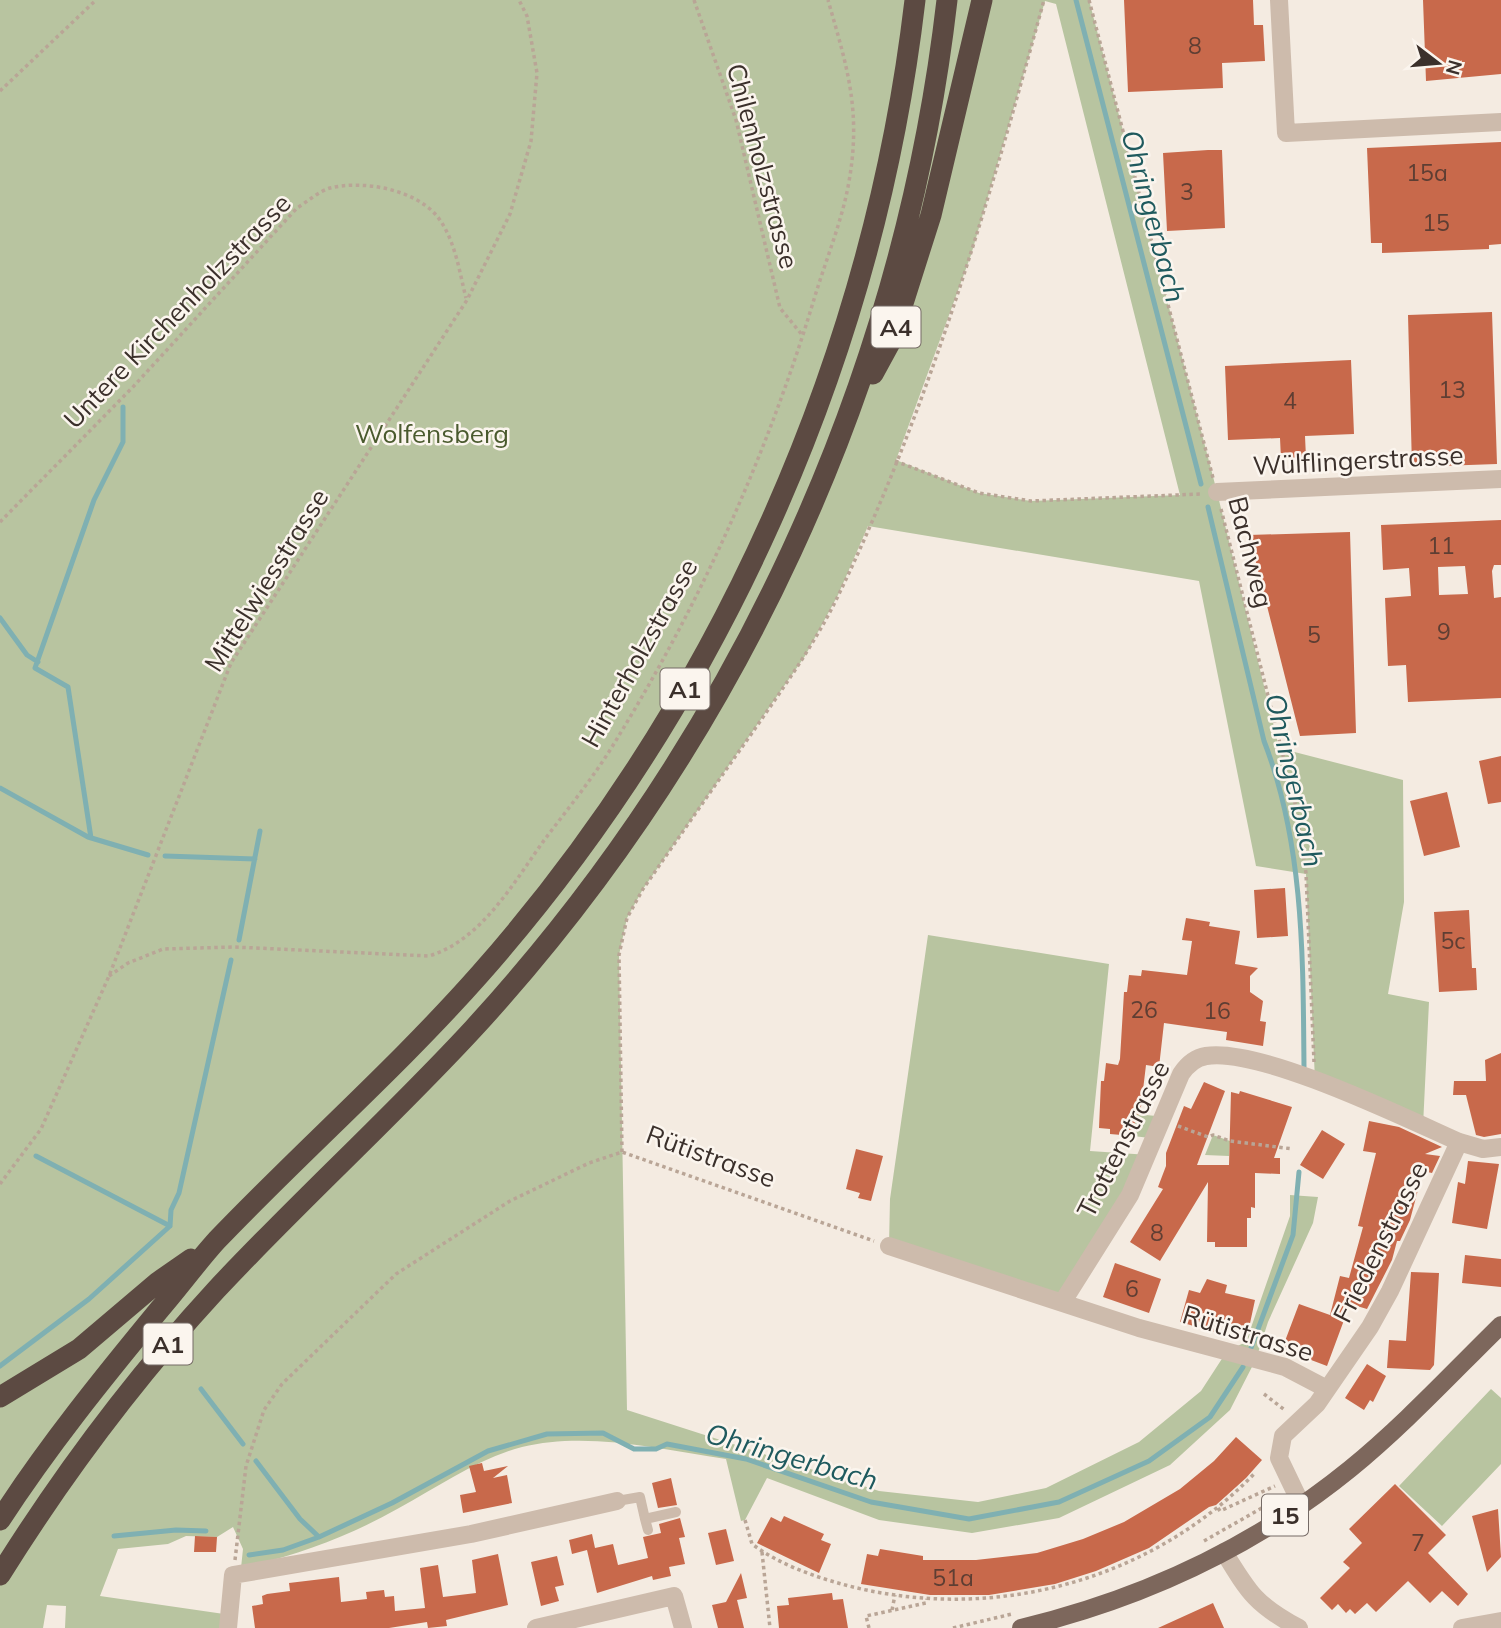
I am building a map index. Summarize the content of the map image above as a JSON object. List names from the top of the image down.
{
  "streets": {
    "highway": ["A4", "A1"],
    "main road": ["15"],
    "street": [
      "Wülflingerstrasse",
      "Trottenstrasse",
      "Rütistrasse",
      "Friedenstrasse"
    ],
    "path": [
      "Chilenholzstrasse",
      "Untere Kirchenholzstrasse",
      "Bachweg",
      "Mittelwiesstrasse",
      "Hinterholzstrasse"
    ]
  },
  "crossings": [
    ["Chilenholzstrasse", "Hinterholzstrasse"],
    ["Untere Kirchenholzstrasse", "Mittelwiesstrasse"],
    ["A4", "A1"],
    ["Wülflingerstrasse", "Bachweg"],
    ["Bachweg", "Trottenstrasse"],
    ["Mittelwiesstrasse", "Hinterholzstrasse"],
    ["Trottenstrasse", "Rütistrasse"],
    ["Trottenstrasse", "Friedenstrasse"],
    ["Rütistrasse", "Friedenstrasse"],
    ["Friedenstrasse", "15"]
  ],
  "water": ["Ohringerbach"],
  "parks": ["Wolfensberg"],
  "house_numbers": [
    "8",
    "15a",
    "3",
    "15",
    "13",
    "4",
    "11",
    "9",
    "5",
    "5c",
    "26",
    "16",
    "8",
    "6",
    "7",
    "51a"
  ],
  "north": "right"
}
